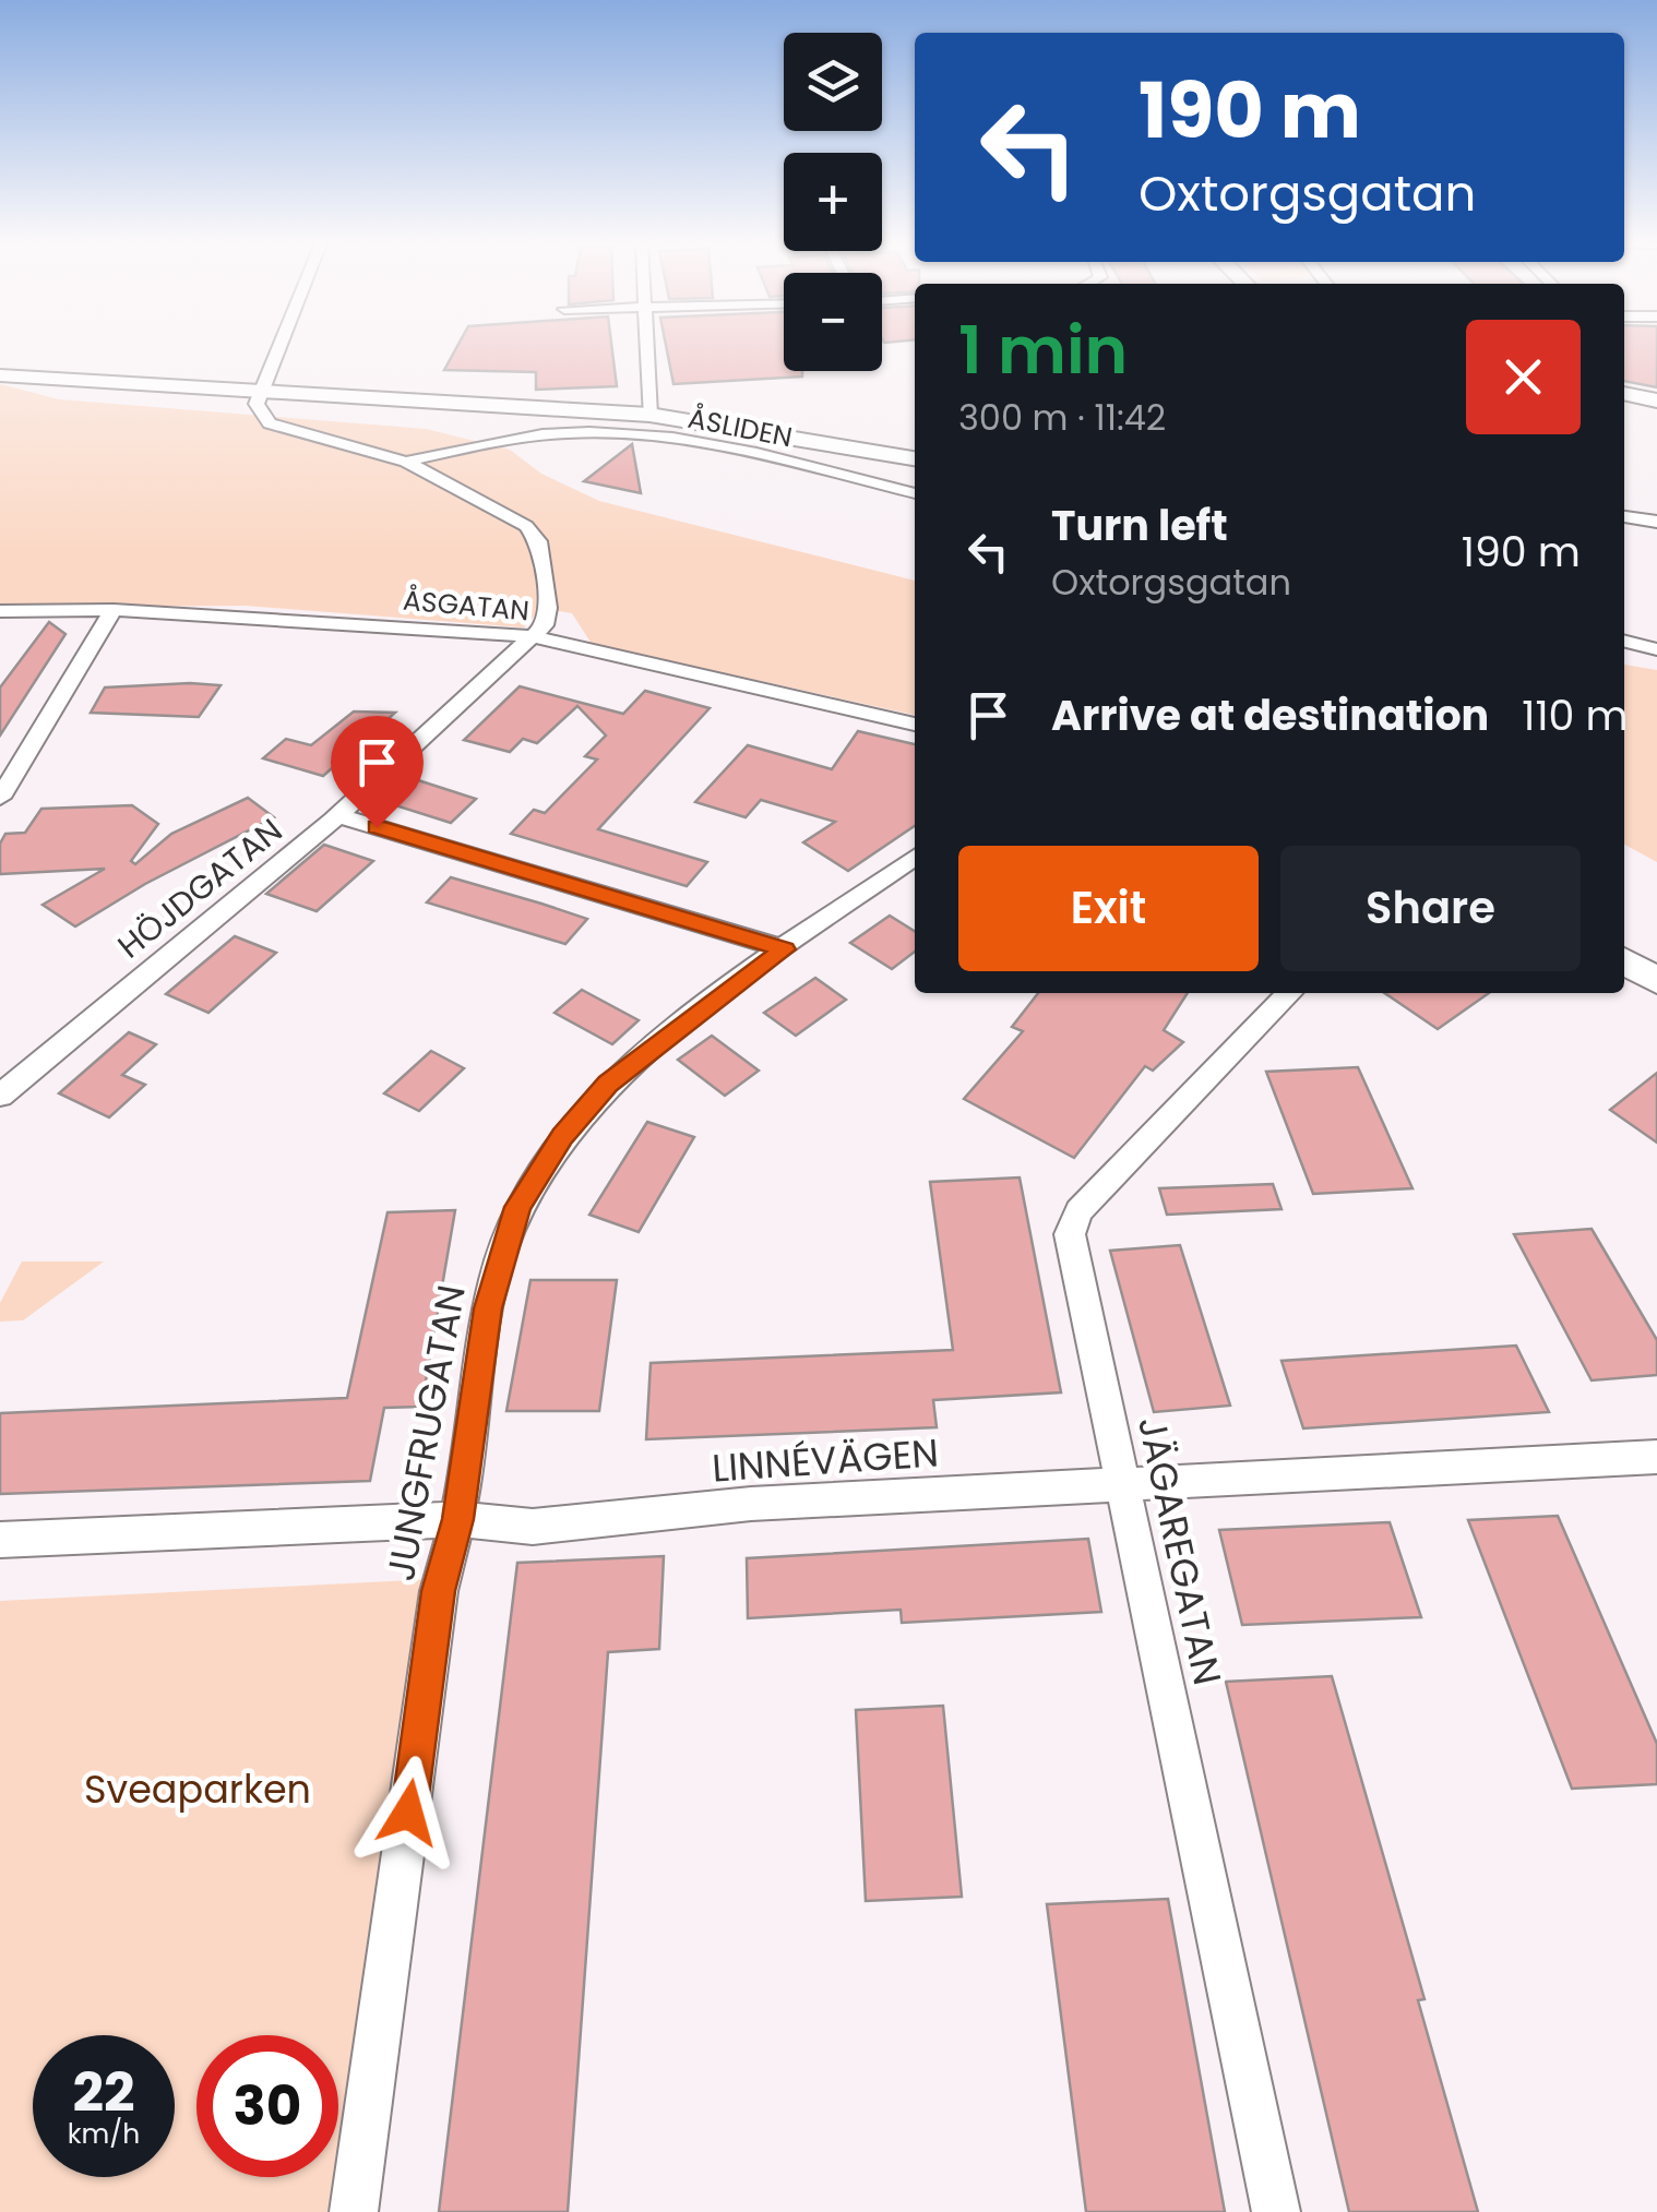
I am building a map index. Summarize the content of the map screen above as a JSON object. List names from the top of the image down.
{
  "streets": {
    "street": [
      "ÅSLIDEN",
      "ÅSGATAN",
      "HÖJDGATAN",
      "JUNGFRUGATAN",
      "LINNÉVÄGEN",
      "JÄGAREGATAN"
    ]
  },
  "crossings": [
    ["ÅSGATAN", "HÖJDGATAN"],
    ["JUNGFRUGATAN", "LINNÉVÄGEN"],
    ["LINNÉVÄGEN", "JÄGAREGATAN"]
  ],
  "parks": ["Sveaparken"],
  "page": {
    "map_buttons": ["+", "−"],
    "turn": ["190 m", "Oxtorgsgatan"],
    "heading": ["1 min", "300 m · 11:42"],
    "list": [
      {
        "name": "Turn left",
        "note": "Oxtorgsgatan",
        "value": "190 m"
      },
      {
        "name": "Arrive at destination",
        "value": "110 m"
      }
    ],
    "buttons": ["Exit", "Share"],
    "speed": "22 km/h",
    "limit": "30"
  }
}
